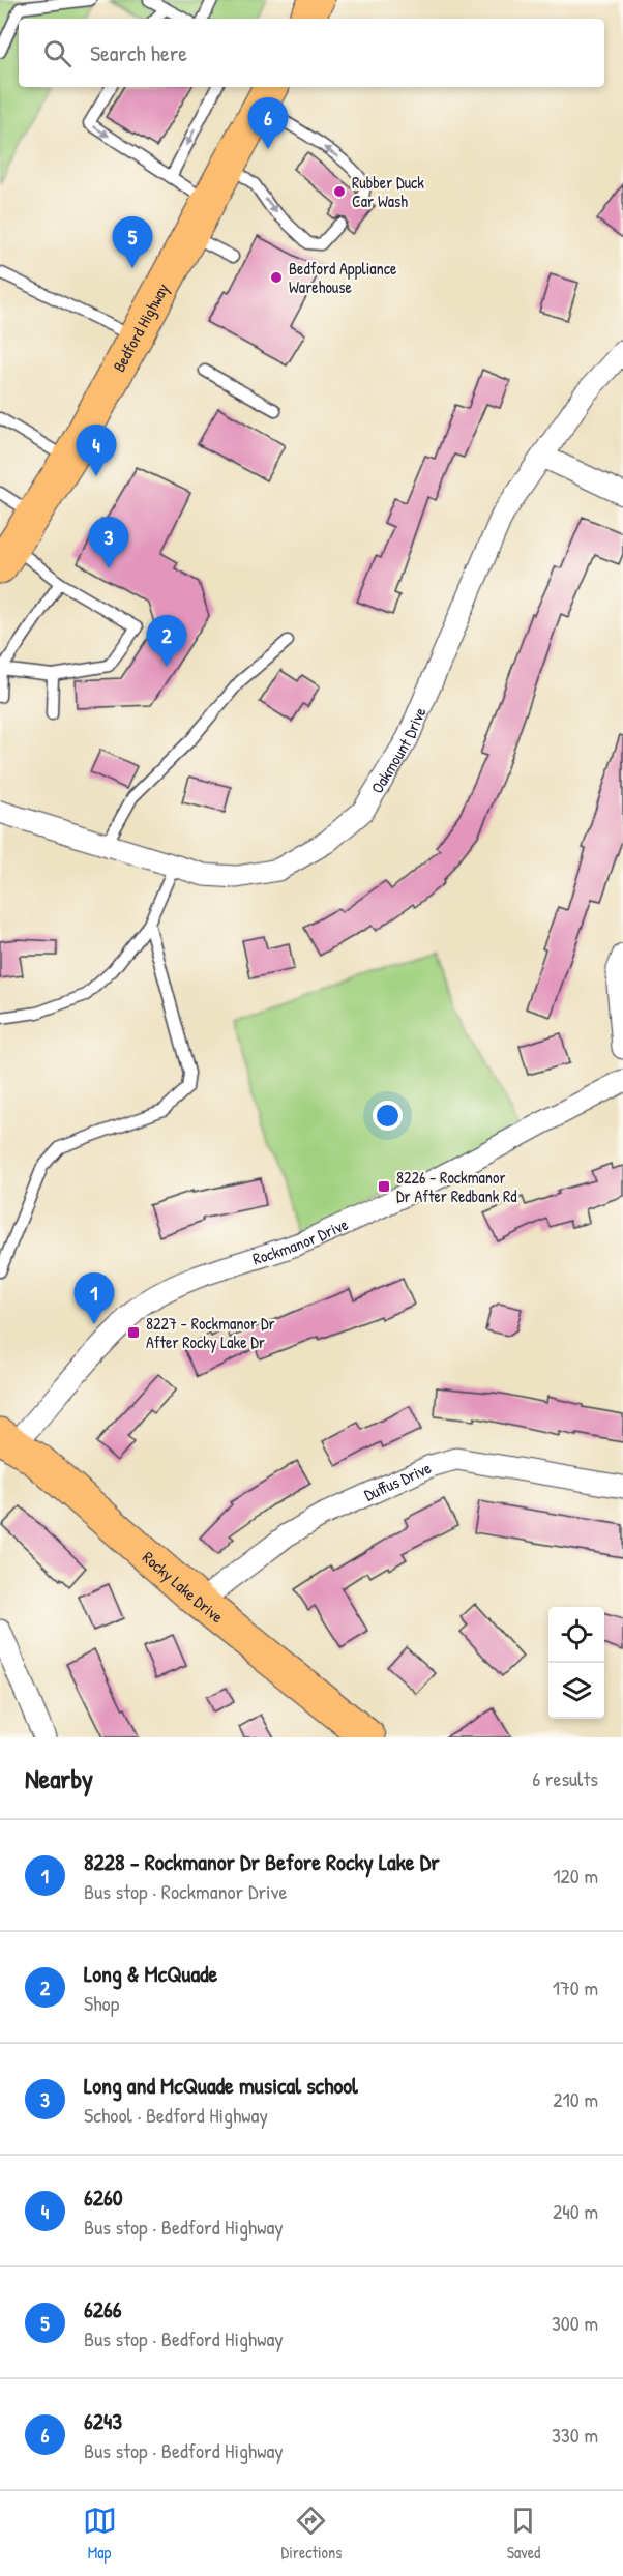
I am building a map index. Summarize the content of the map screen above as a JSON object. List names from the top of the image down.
{
  "streets": {
    "main road": ["Bedford Highway", "Rocky Lake Drive"],
    "street": ["Oakmount Drive", "Rockmanor Drive", "Duffus Drive"]
  },
  "crossings": [
    ["Rockmanor Drive", "Rocky Lake Drive"],
    ["Duffus Drive", "Rocky Lake Drive"]
  ],
  "places": {
    "other": ["Rubber Duck Car Wash", "Bedford Appliance Warehouse"],
    "transit": ["8226 - Rockmanor Dr After Redbank Rd", "8227 - Rockmanor Dr After Rocky Lake Dr"]
  },
  "page": {
    "search": "Search here",
    "pins": [
      "6",
      "5",
      "4",
      "3",
      "2",
      "1"
    ],
    "heading": ["Nearby", "6 results"],
    "list": [
      {
        "mark": "1",
        "name": "8228 - Rockmanor Dr Before Rocky Lake Dr",
        "note": "Bus stop · Rockmanor Drive",
        "value": "120 m"
      },
      {
        "mark": "2",
        "name": "Long & McQuade",
        "note": "Shop",
        "value": "170 m"
      },
      {
        "mark": "3",
        "name": "Long and McQuade musical school",
        "note": "School · Bedford Highway",
        "value": "210 m"
      },
      {
        "mark": "4",
        "name": "6260",
        "note": "Bus stop · Bedford Highway",
        "value": "240 m"
      },
      {
        "mark": "5",
        "name": "6266",
        "note": "Bus stop · Bedford Highway",
        "value": "300 m"
      },
      {
        "mark": "6",
        "name": "6243",
        "note": "Bus stop · Bedford Highway",
        "value": "330 m"
      }
    ],
    "nav": ["Map", "Directions", "Saved"]
  }
}
